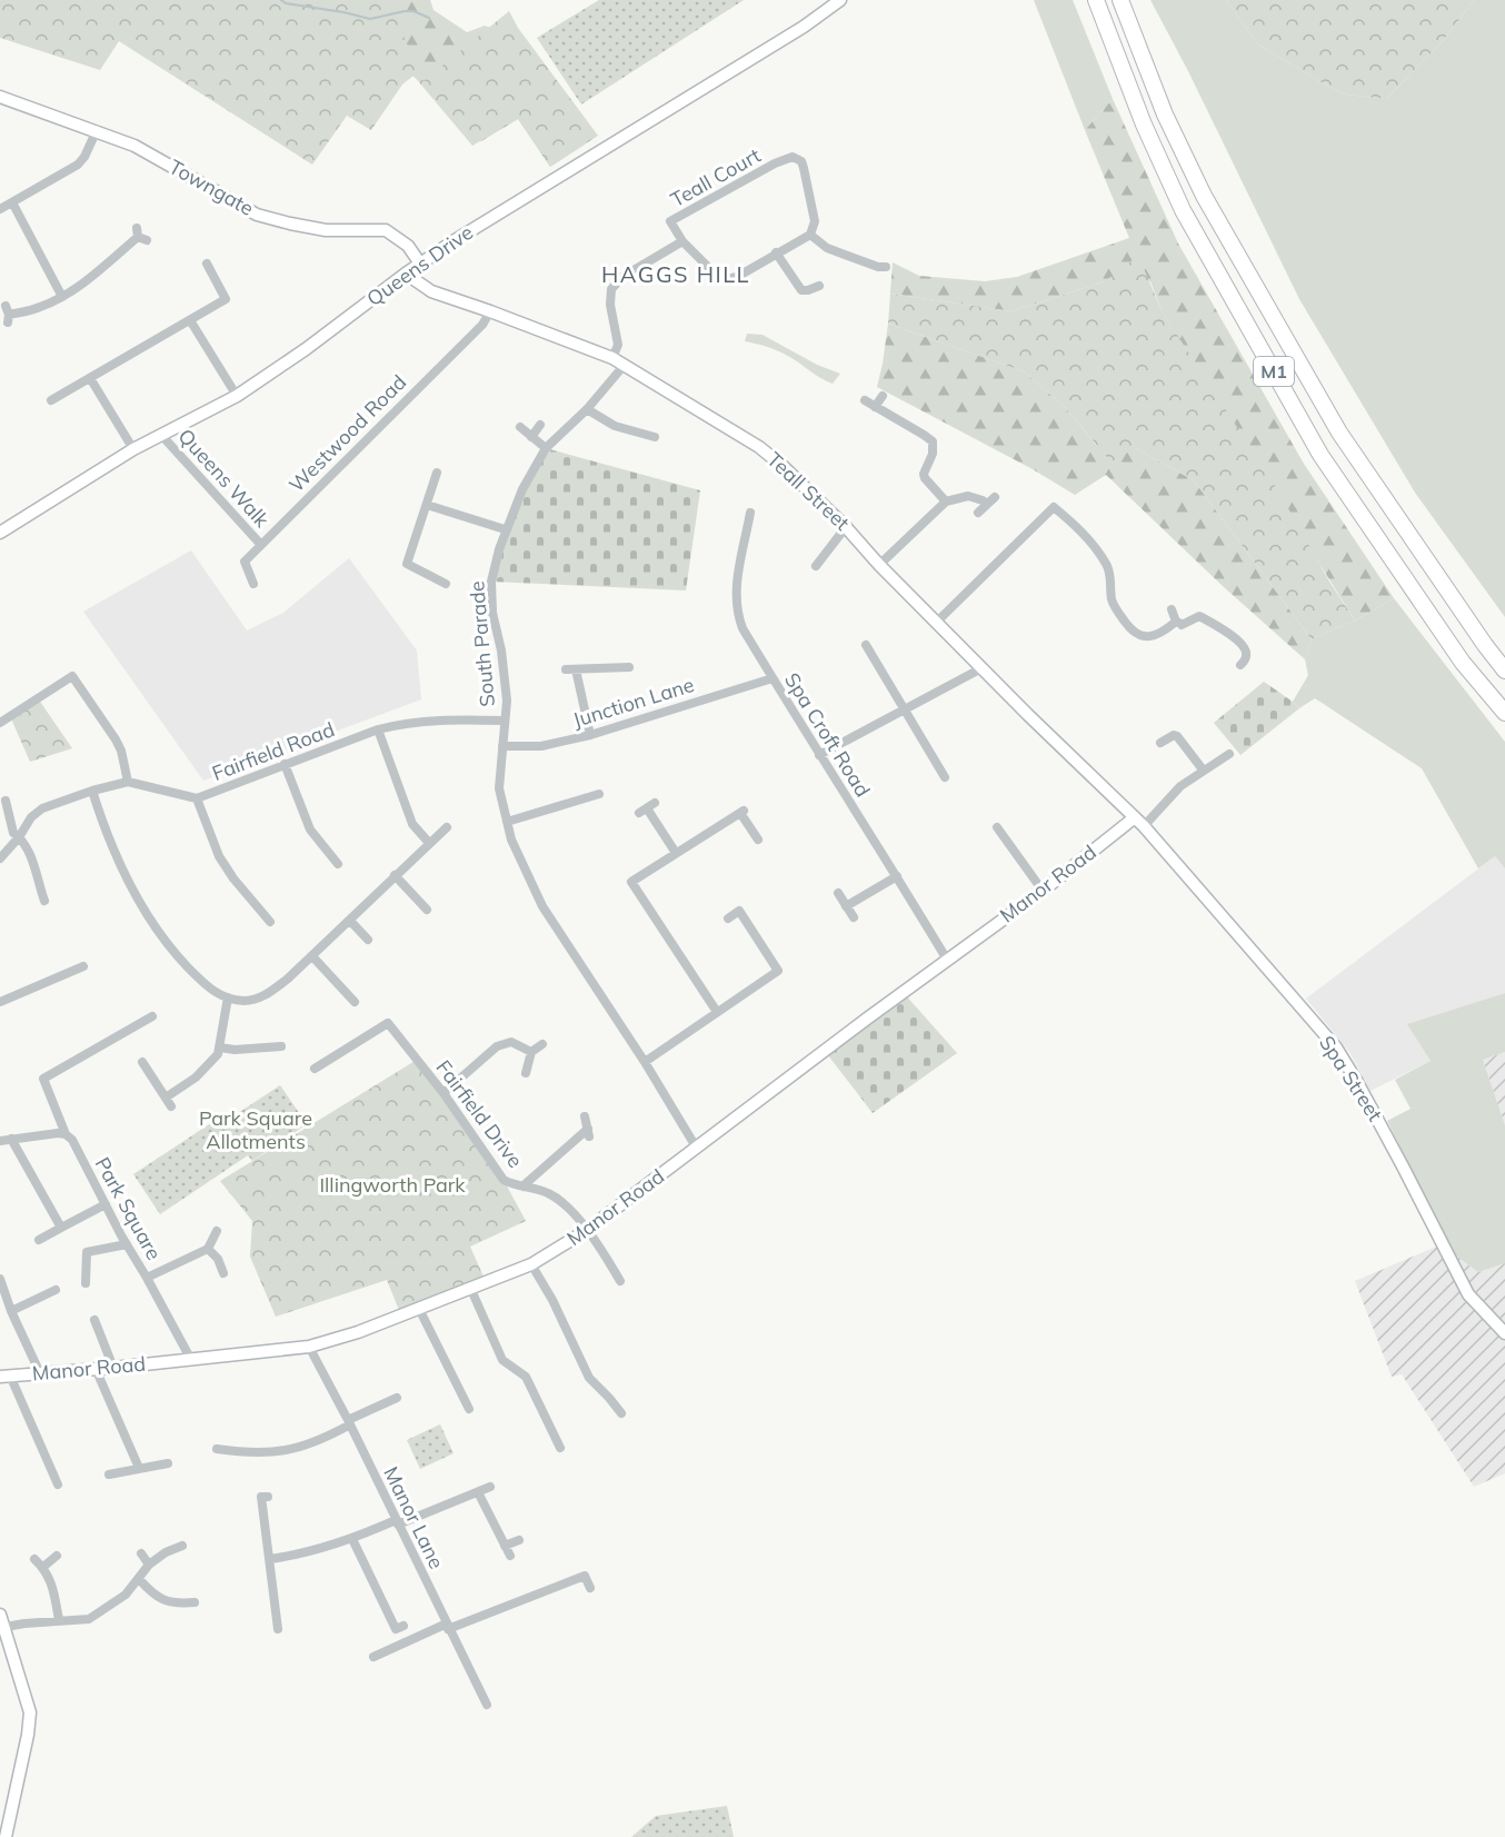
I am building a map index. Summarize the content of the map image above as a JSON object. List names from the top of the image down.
{
  "streets": {
    "highway": ["M1"],
    "street": [
      "Teall Court",
      "Towngate",
      "Queens Drive",
      "Westwood Road",
      "Queens Walk",
      "Teall Street",
      "South Parade",
      "Junction Lane",
      "Spa Croft Road",
      "Fairfield Road",
      "Manor Road",
      "Spa Street",
      "Fairfield Drive",
      "Park Square",
      "Manor Lane"
    ]
  },
  "crossings": [
    ["Towngate", "Queens Drive"],
    ["Queens Drive", "Queens Walk"],
    ["Queens Drive", "Teall Street"],
    ["Westwood Road", "Queens Walk"],
    ["Westwood Road", "Teall Street"],
    ["Teall Street", "South Parade"],
    ["Teall Street", "Manor Road"],
    ["Teall Street", "Spa Street"],
    ["South Parade", "Junction Lane"],
    ["South Parade", "Fairfield Road"],
    ["South Parade", "Manor Road"],
    ["Junction Lane", "Spa Croft Road"],
    ["Spa Croft Road", "Manor Road"],
    ["Manor Road", "Spa Street"],
    ["Manor Road", "Fairfield Drive"],
    ["Manor Road", "Park Square"],
    ["Manor Road", "Manor Lane"]
  ],
  "districts": ["HAGGS HILL"],
  "parks": ["Park Square Allotments", "Illingworth Park"]
}
